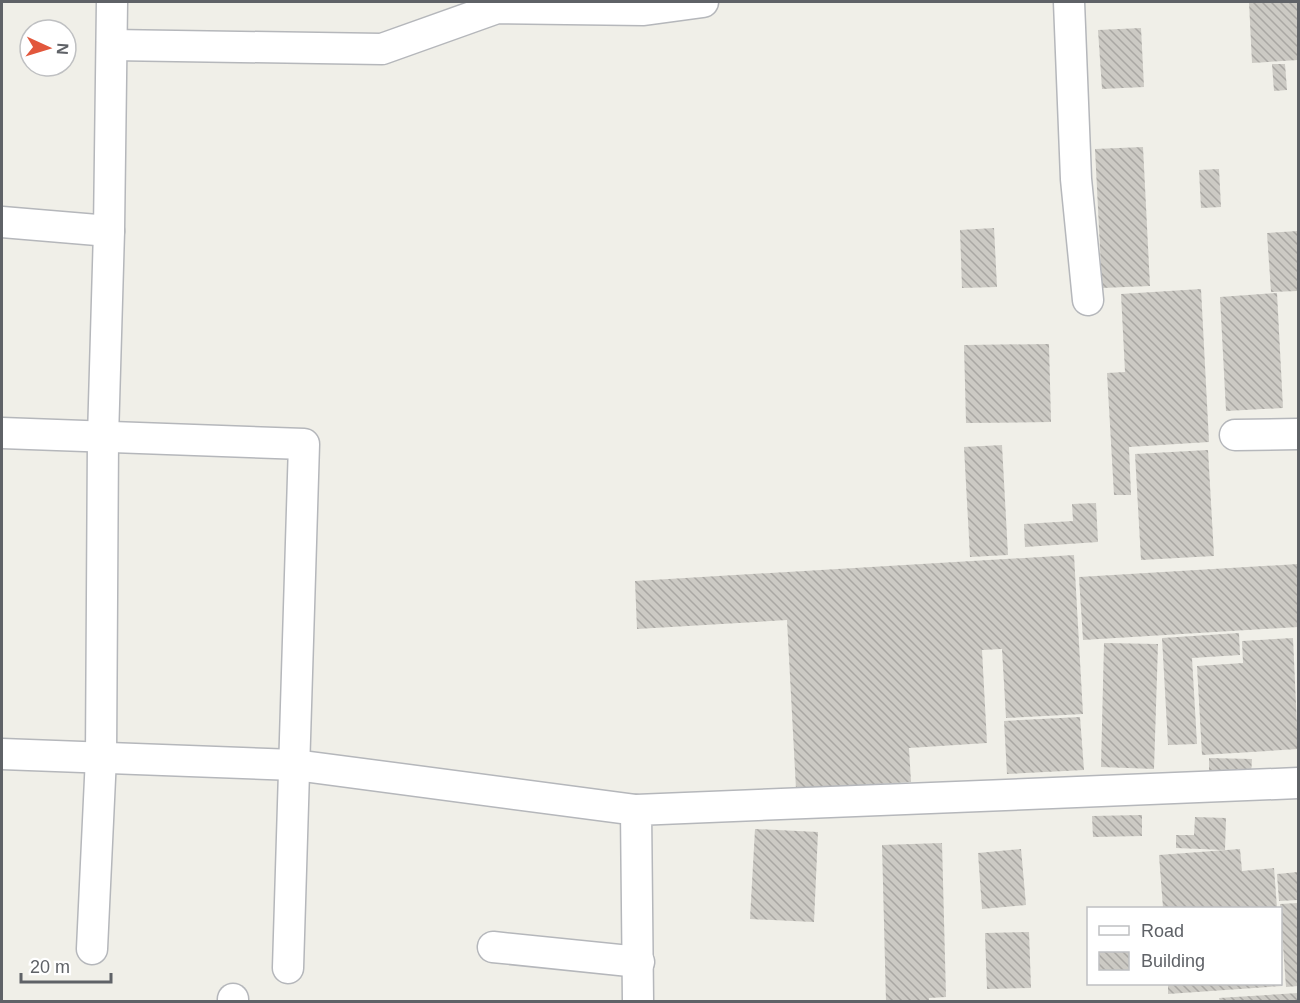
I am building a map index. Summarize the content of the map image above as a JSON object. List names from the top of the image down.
{
  "legend": ["Road", "Building"],
  "scale_bar": "20 m",
  "north": "right"
}
